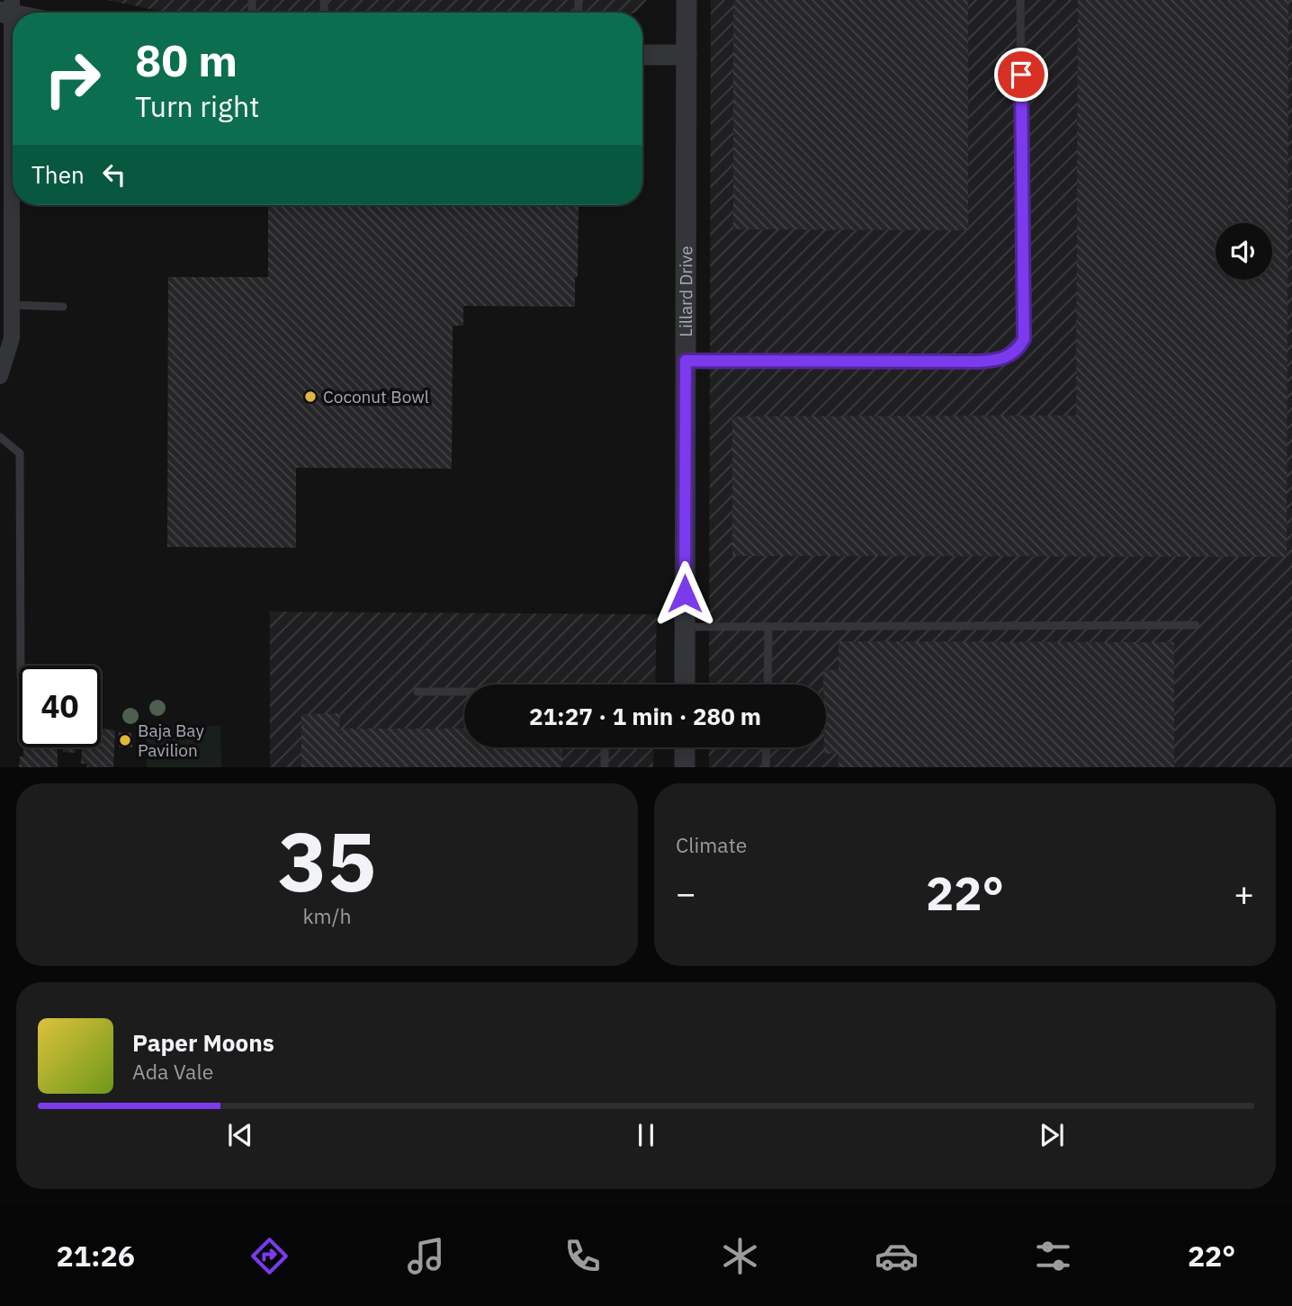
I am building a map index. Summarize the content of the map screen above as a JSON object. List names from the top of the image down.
{
  "streets": {
    "street": ["Lillard Drive"]
  },
  "places": ["Coconut Bowl", "Baja Bay Pavilion"],
  "page": {
    "turn": ["80 m", "Turn right"],
    "then": "Then",
    "limit": "40",
    "trip": "21:27 · 1 min · 280 m",
    "tile": [
      ["35", "km/h"],
      "Climate"
    ],
    "heat": ["−", "22°", "+"],
    "song": ["Paper Moons", "Ada Vale"],
    "tabs": ["21:26", "22°"]
  }
}
